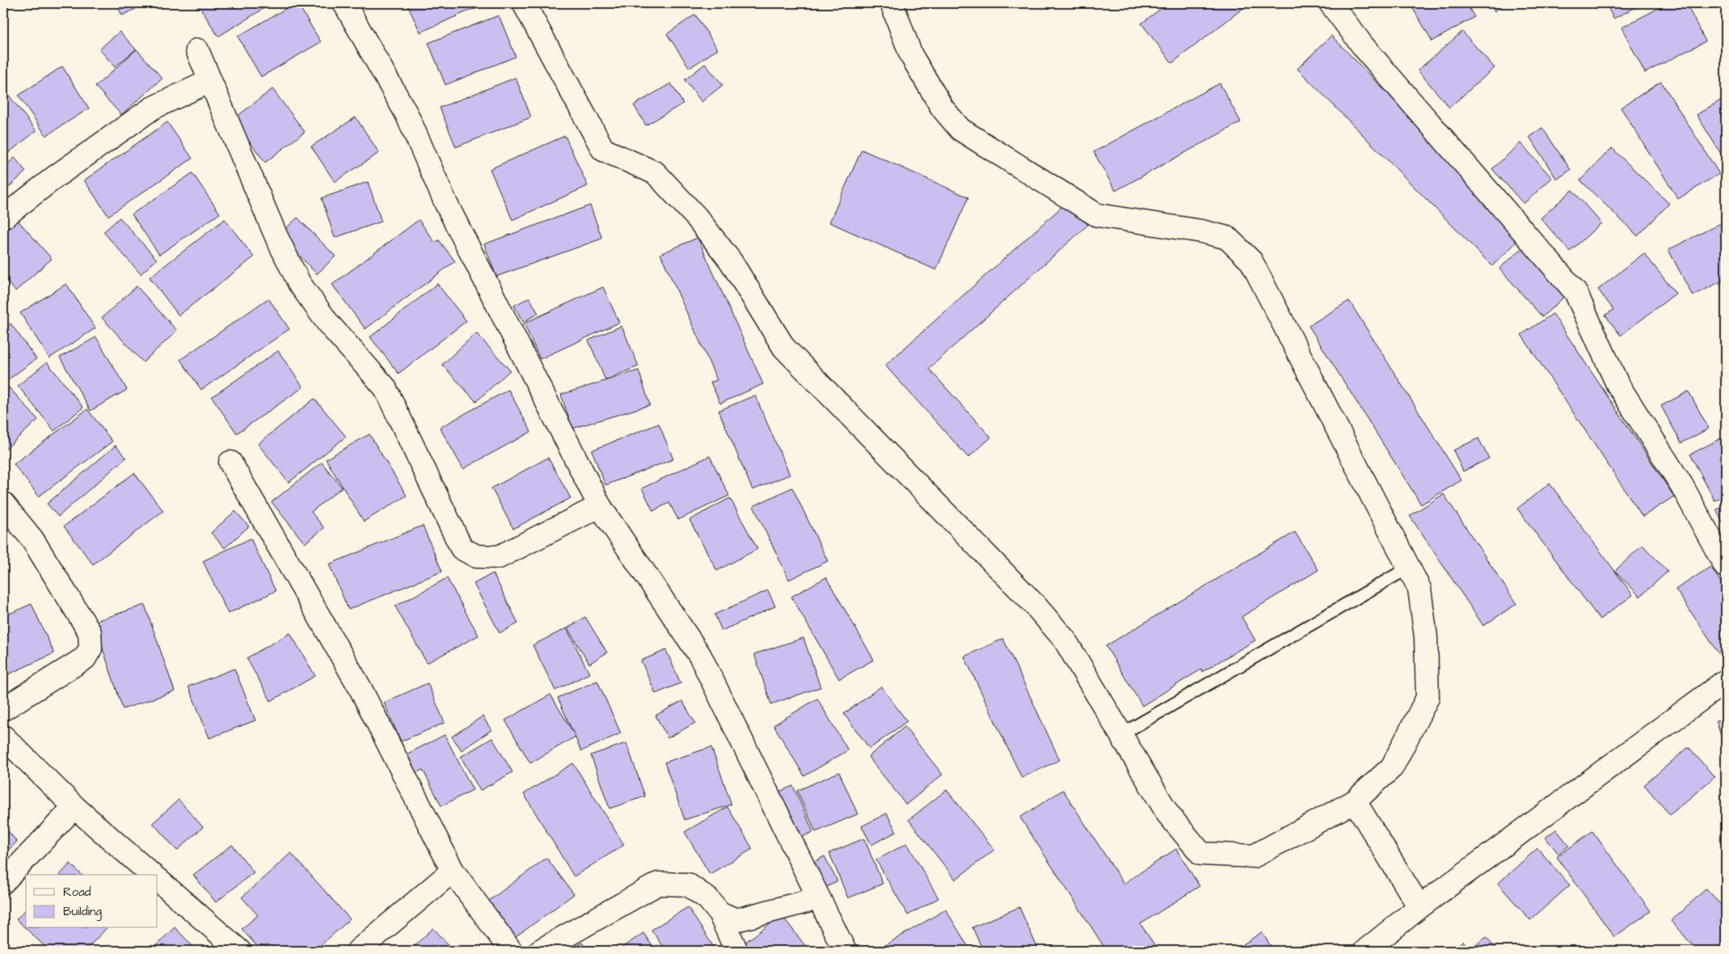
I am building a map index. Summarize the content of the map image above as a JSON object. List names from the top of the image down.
{
  "legend": ["Road", "Building"]
}
